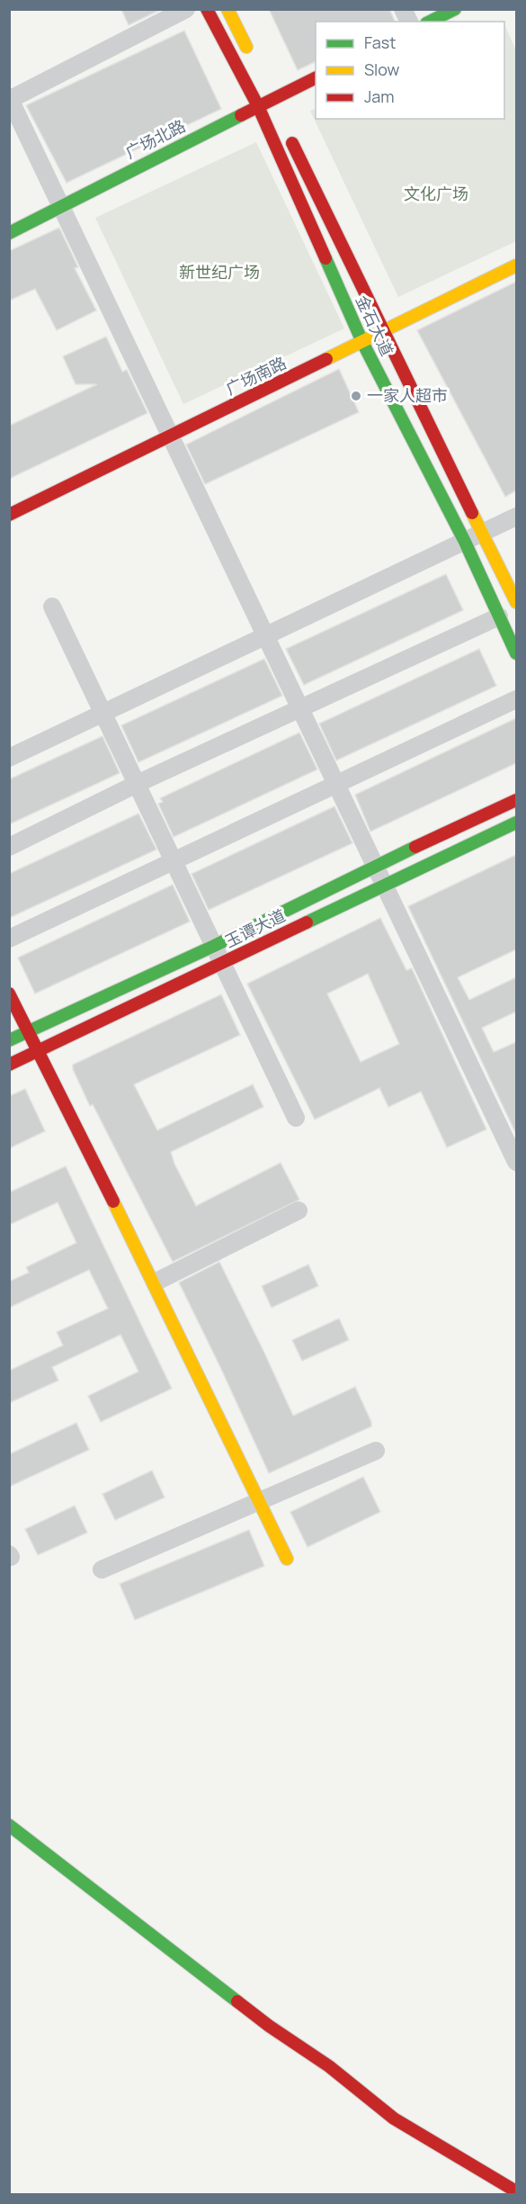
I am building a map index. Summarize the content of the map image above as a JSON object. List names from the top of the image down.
{
  "streets": {
    "main road": [
      "广场北路",
      "金石大道",
      "广场南路",
      "玉谭大道"
    ]
  },
  "crossings": [
    ["广场北路", "金石大道"],
    ["金石大道", "广场南路"]
  ],
  "parks": ["文化广场", "新世纪广场"],
  "places": ["一家人超市"],
  "legend": ["Fast", "Slow", "Jam"]
}
